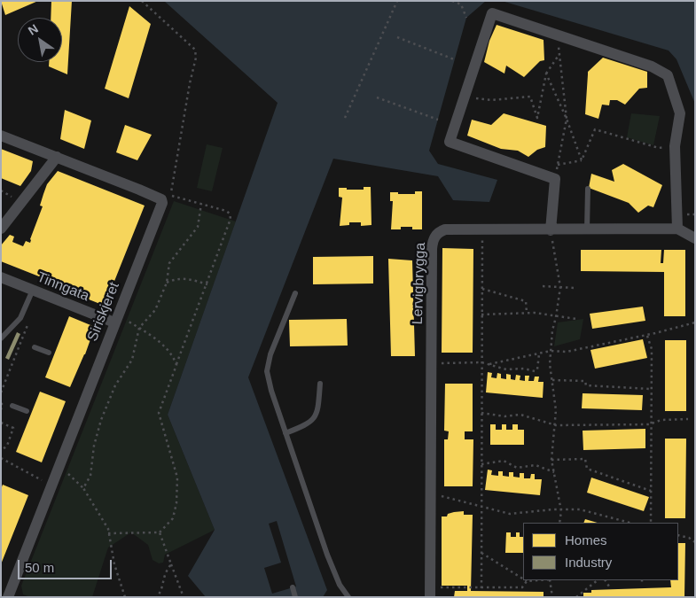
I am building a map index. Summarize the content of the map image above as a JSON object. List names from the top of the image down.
{
  "streets": {
    "street": ["Lervigbrygga", "Tinngata", "Siriskjeret"]
  },
  "crossings": [
    ["Tinngata", "Siriskjeret"]
  ],
  "legend": ["Homes", "Industry"],
  "scale_bar": "50 m",
  "north": "top left"
}
